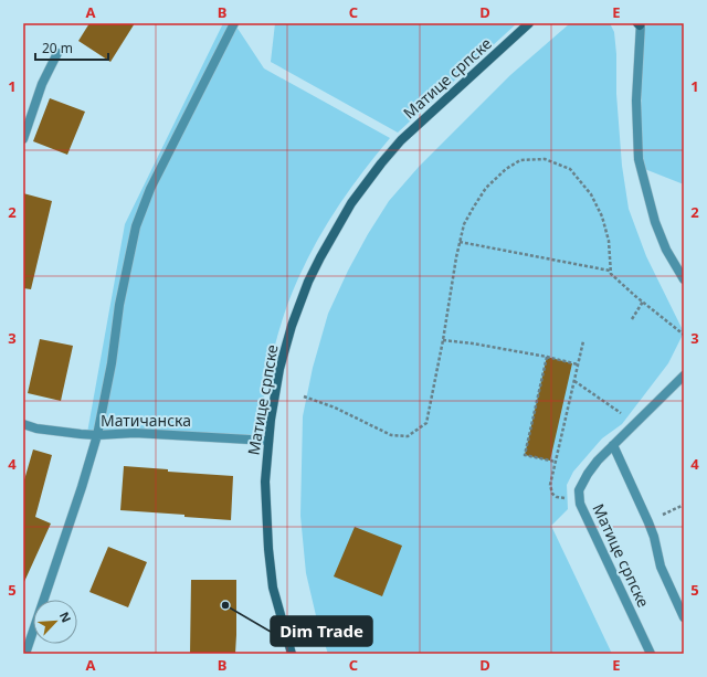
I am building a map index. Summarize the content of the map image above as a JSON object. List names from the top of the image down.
{
  "streets": {
    "main road": ["Матице српске"],
    "street": ["Матичанска"]
  },
  "crossings": [
    ["Матице српске", "Матичанска"]
  ],
  "places": ["Dim Trade"],
  "scale_bar": "20 m",
  "north": "top right",
  "grid": {
    "columns": [
      "A",
      "B",
      "C",
      "D",
      "E"
    ],
    "rows": [
      "1",
      "2",
      "3",
      "4",
      "5"
    ]
  }
}
